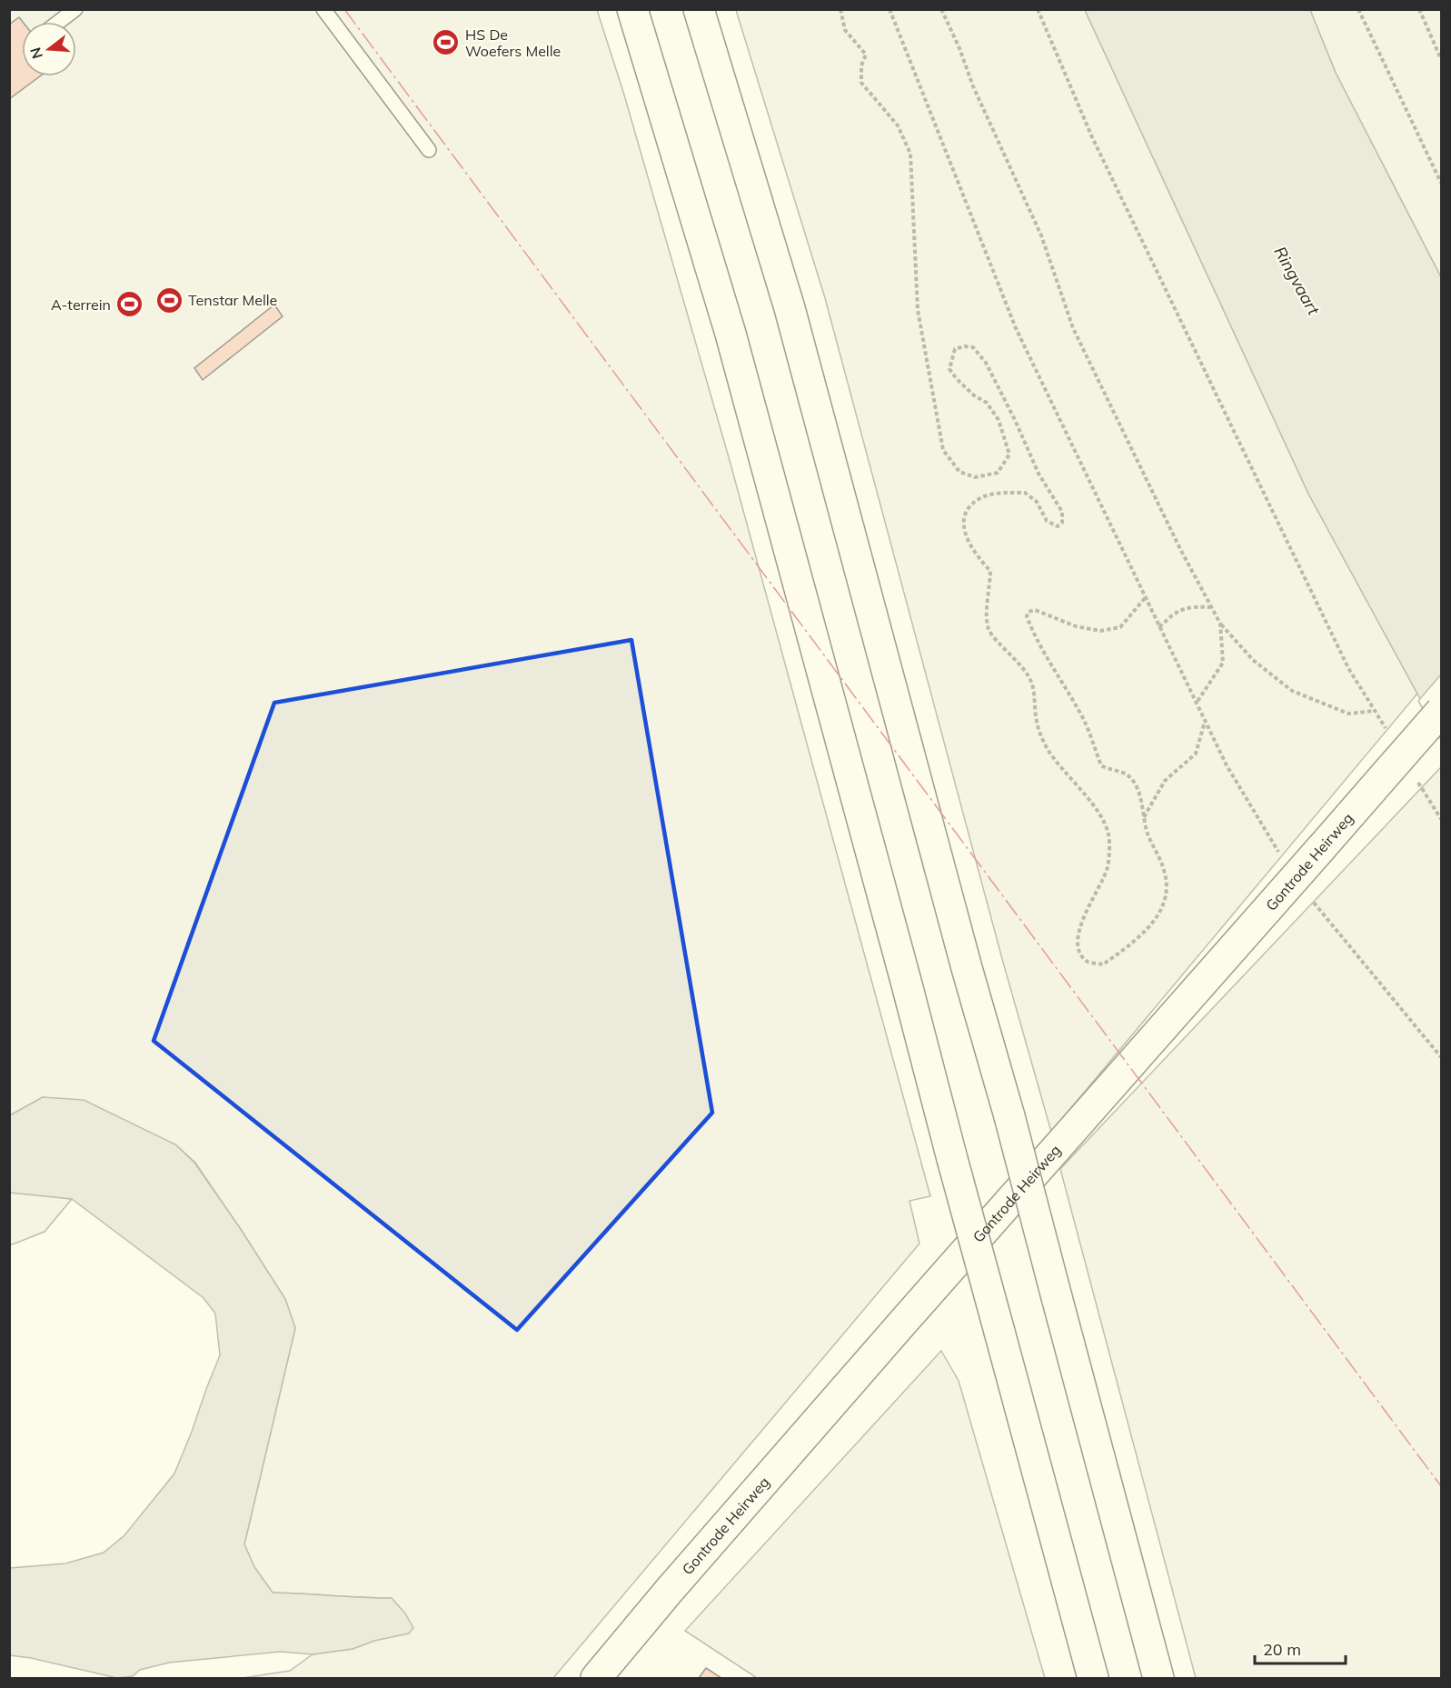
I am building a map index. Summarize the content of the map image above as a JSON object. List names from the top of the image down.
{
  "streets": {
    "main road": ["Gontrode Heirweg"]
  },
  "water": ["Ringvaart"],
  "places": {
    "sports": ["HS De Woefers Melle", "Tenstar Melle", "A-terrein"]
  },
  "scale_bar": "20 m",
  "north": "left"
}
